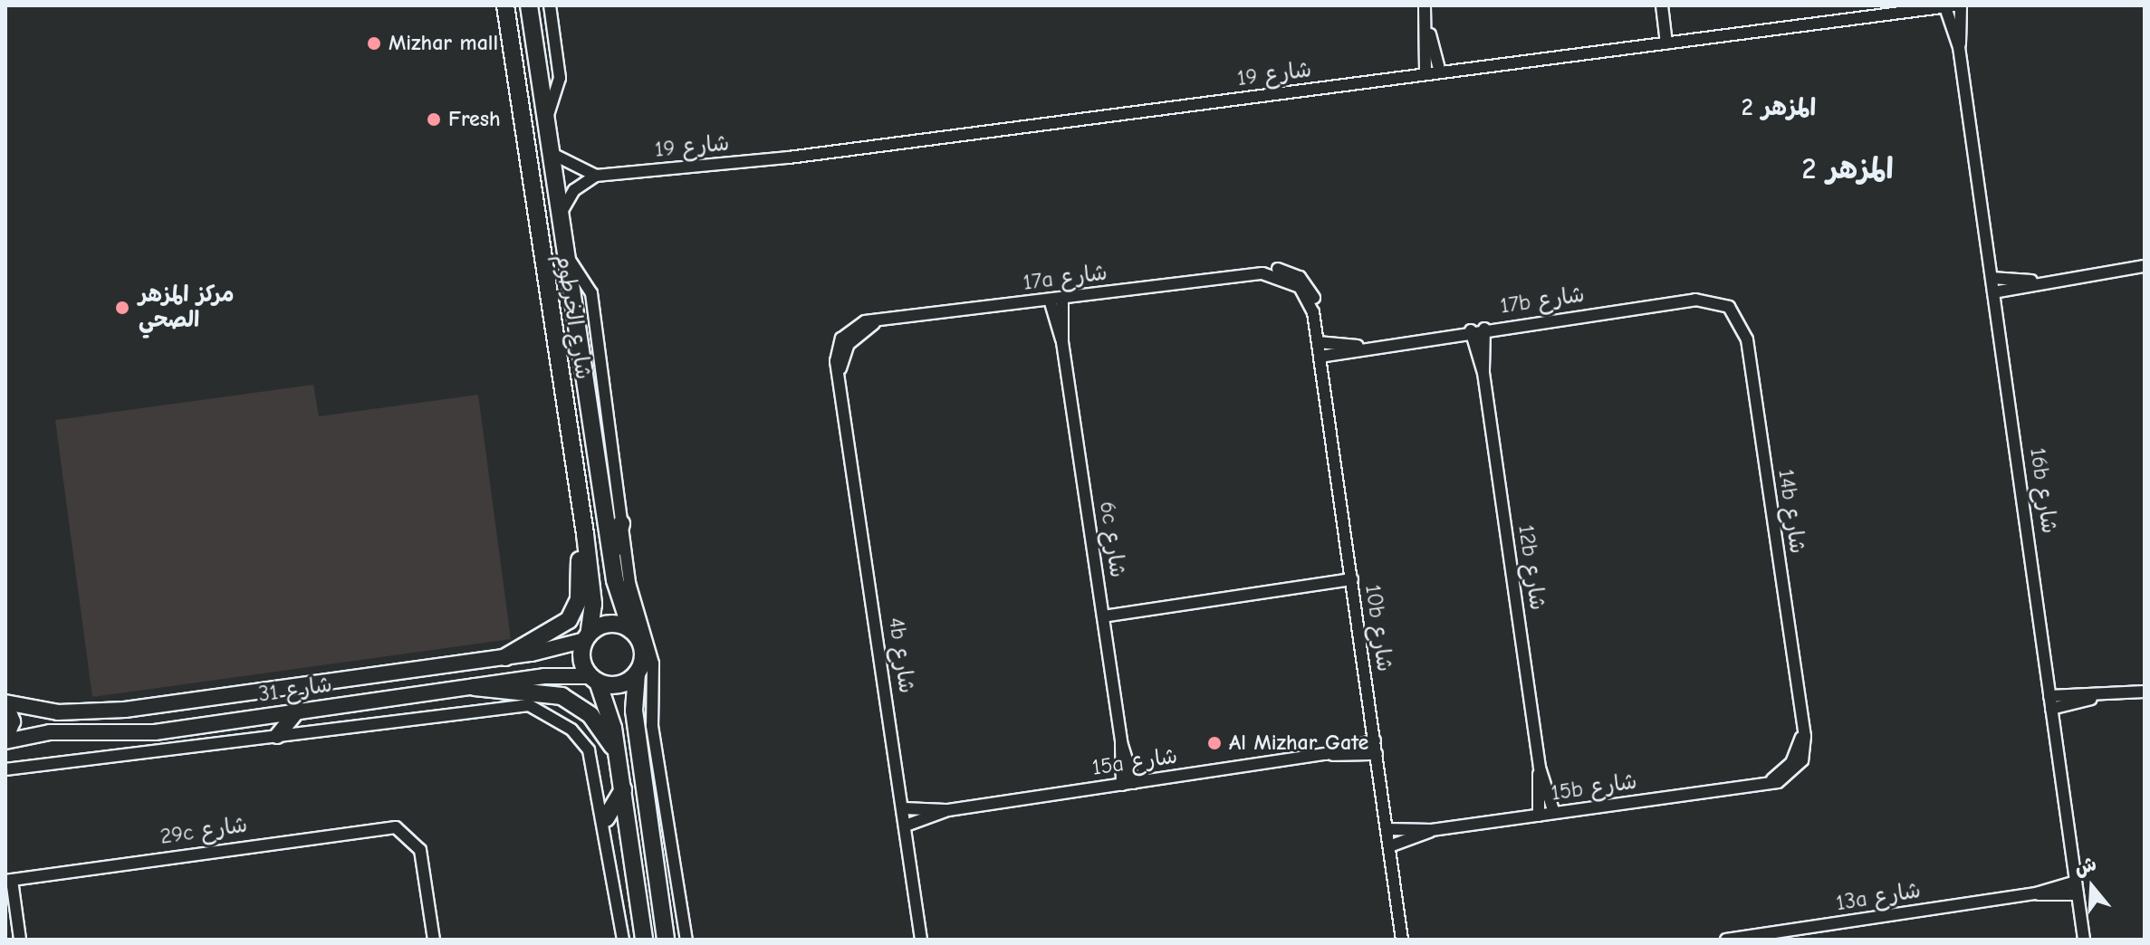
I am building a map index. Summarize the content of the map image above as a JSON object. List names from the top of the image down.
{
  "streets": {
    "main road": ["شارع الخرطوم"],
    "street": [
      "شارع 19",
      "17a شارع",
      "17b شارع",
      "16b شارع",
      "14b شارع",
      "6c شارع",
      "12b شارع",
      "10b شارع",
      "4b شارع",
      "شارع 31",
      "15a شارع",
      "15b شارع",
      "29c شارع",
      "13a شارع"
    ]
  },
  "crossings": [
    ["شارع 19", "16b شارع"],
    ["17a شارع", "6c شارع"],
    ["17a شارع", "10b شارع"],
    ["17a شارع", "4b شارع"],
    ["17b شارع", "14b شارع"],
    ["17b شارع", "12b شارع"],
    ["17b شارع", "10b شارع"],
    ["شارع الخرطوم", "شارع 31"],
    ["16b شارع", "13a شارع"],
    ["14b شارع", "15b شارع"],
    ["6c شارع", "15a شارع"],
    ["12b شارع", "15b شارع"],
    ["10b شارع", "15a شارع"],
    ["10b شارع", "15b شارع"],
    ["4b شارع", "15a شارع"]
  ],
  "districts": ["المزهر 2", "المزهر 2"],
  "places": [
    "Mizhar mall",
    "Fresh",
    "مركز المزهر الصحي",
    "Al Mizhar Gate"
  ],
  "north": "top"
}
